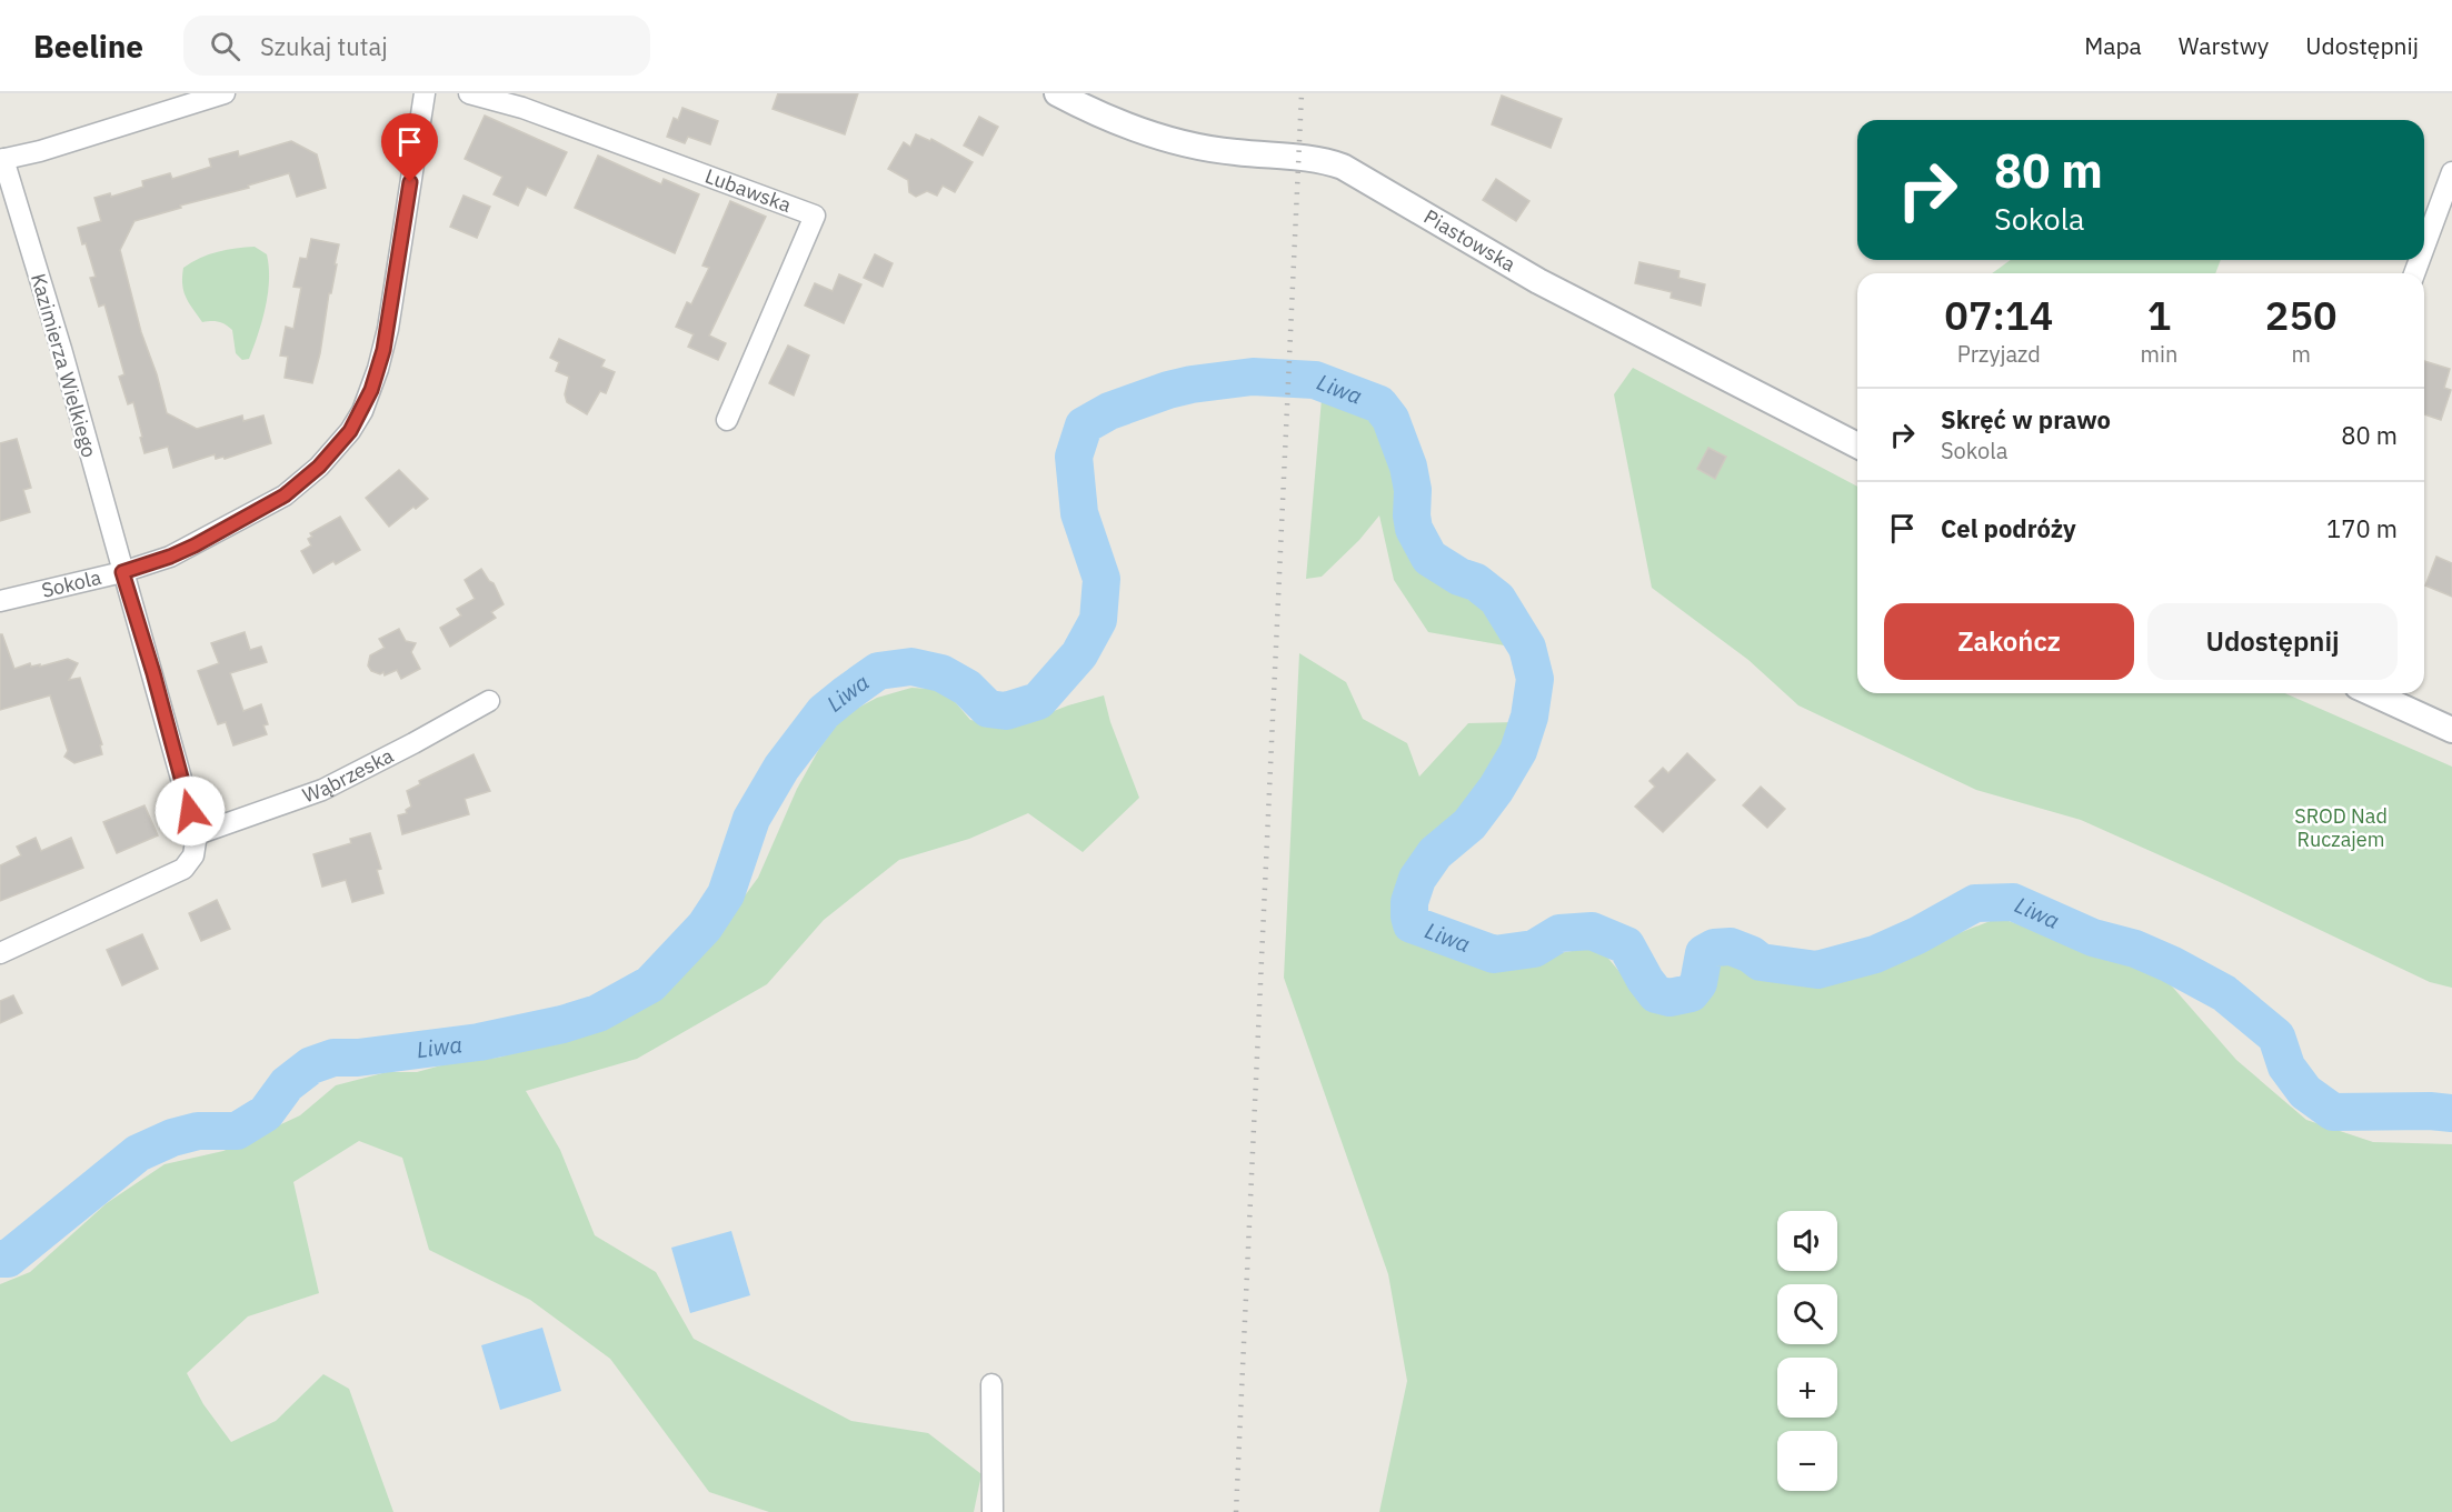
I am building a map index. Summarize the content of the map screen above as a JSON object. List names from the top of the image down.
{
  "streets": {
    "street": [
      "Lubawska",
      "Piastowska",
      "Kazimierza Wielkiego",
      "Sokola",
      "Wąbrzeska"
    ]
  },
  "crossings": [
    ["Kazimierza Wielkiego", "Sokola"]
  ],
  "water": ["Liwa"],
  "parks": ["SROD Nad Ruczajem"],
  "page": {
    "header": "Beeline",
    "search": "Szukaj tutaj",
    "nav": ["Mapa", "Warstwy", "Udostępnij"],
    "turn": ["80 m", "Sokola"],
    "eta": [
      "07:14",
      "Przyjazd",
      "1",
      "min",
      "250",
      "m"
    ],
    "list": [
      {
        "name": "Skręć w prawo",
        "note": "Sokola",
        "value": "80 m"
      },
      {
        "name": "Cel podróży",
        "value": "170 m"
      }
    ],
    "buttons": ["Zakończ", "Udostępnij"],
    "map_buttons": ["+", "−"]
  }
}
